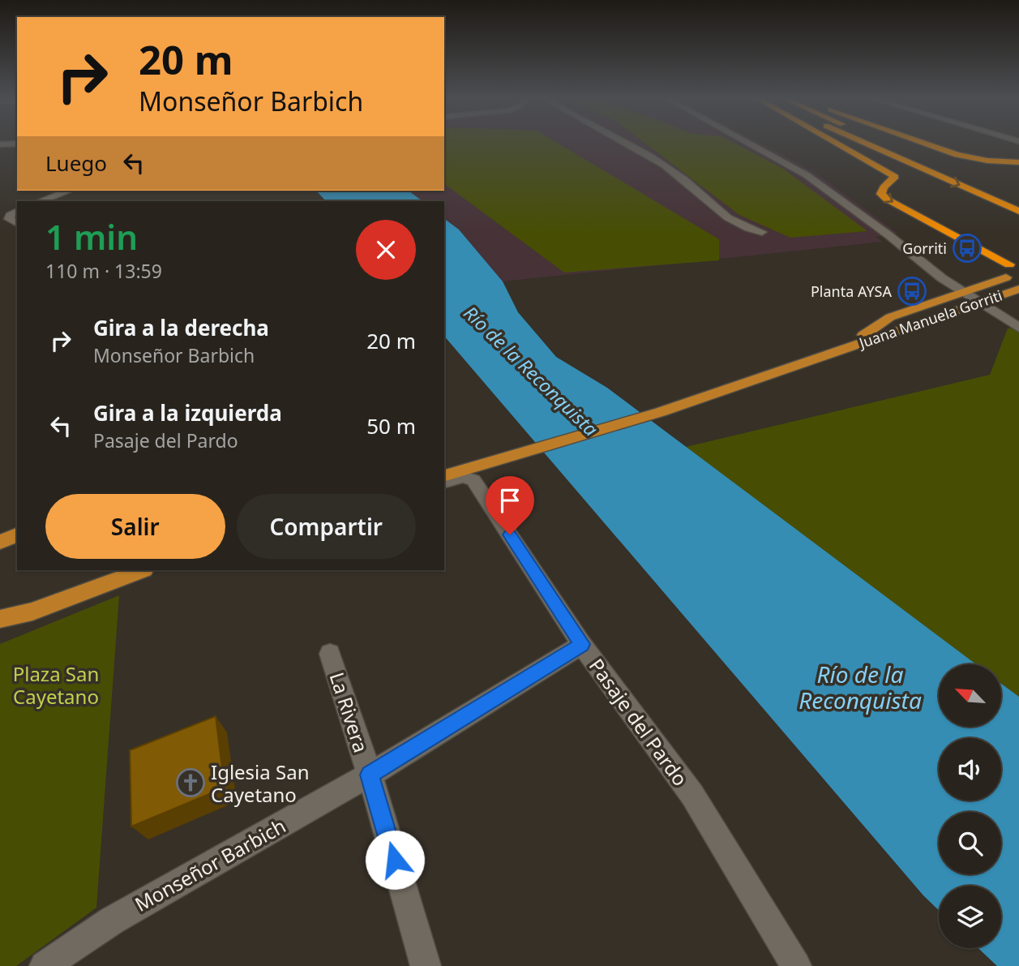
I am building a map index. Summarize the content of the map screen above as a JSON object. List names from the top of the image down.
{
  "streets": {
    "main road": ["Juana Manuela Gorriti"],
    "street": ["La Rivera", "Pasaje del Pardo", "Monseñor Barbich"]
  },
  "crossings": [
    ["La Rivera", "Monseñor Barbich"],
    ["Pasaje del Pardo", "Monseñor Barbich"]
  ],
  "water": ["Río de la Reconquista"],
  "parks": ["Plaza San Cayetano"],
  "places": {
    "bus stop": ["Gorriti", "Planta AYSA"],
    "church": ["Iglesia San Cayetano"]
  },
  "north": "top left",
  "page": {
    "turn": ["20 m", "Monseñor Barbich"],
    "then": "Luego",
    "heading": ["1 min", "110 m · 13:59"],
    "list": [
      {
        "name": "Gira a la derecha",
        "note": "Monseñor Barbich",
        "value": "20 m"
      },
      {
        "name": "Gira a la izquierda",
        "note": "Pasaje del Pardo",
        "value": "50 m"
      }
    ],
    "buttons": ["Salir", "Compartir"]
  }
}
